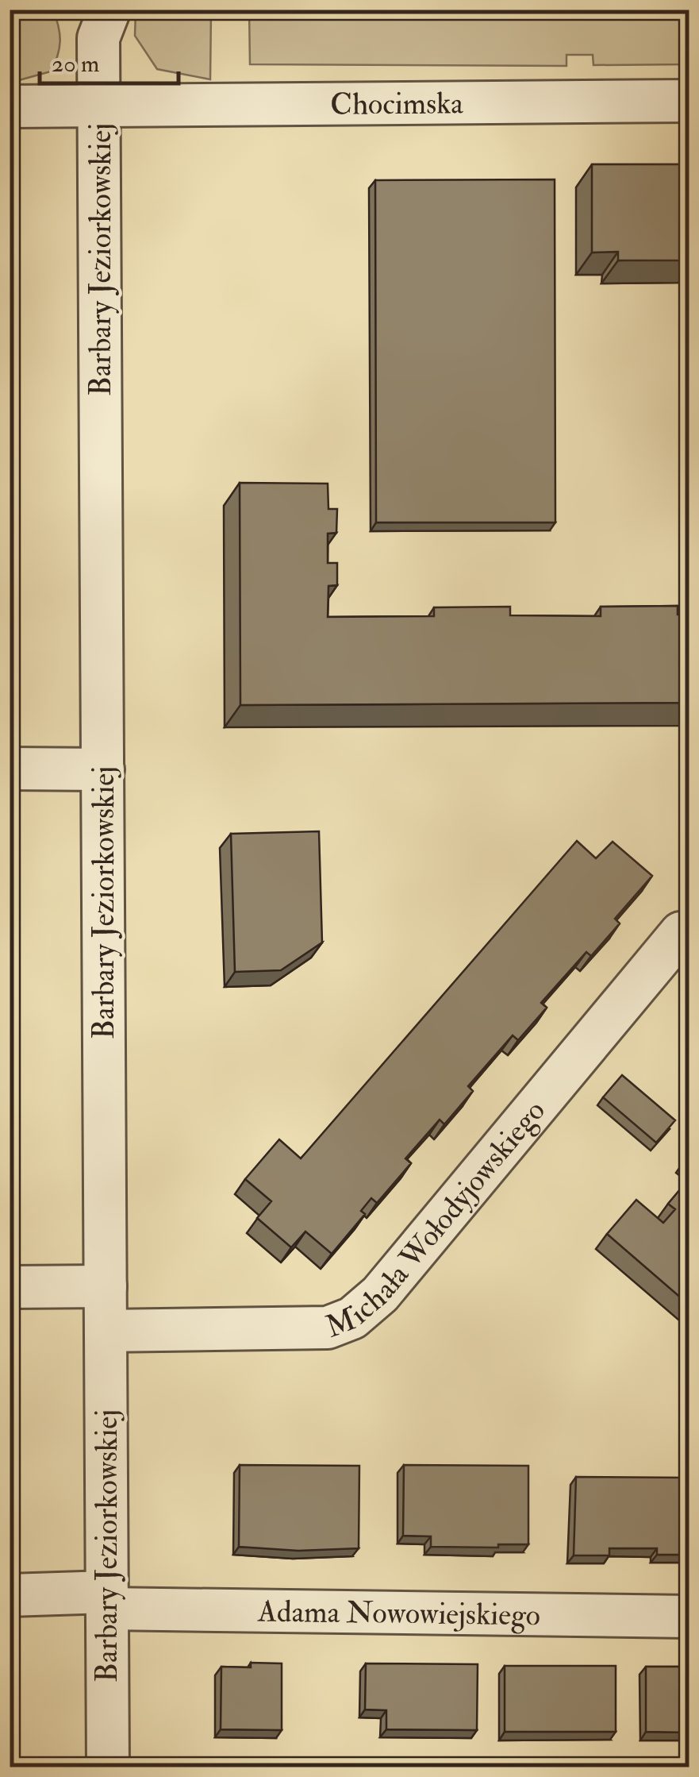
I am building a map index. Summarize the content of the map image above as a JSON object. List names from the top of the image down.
{
  "streets": {
    "street": [
      "Chocimska",
      "Barbary Jeziorkowskiej",
      "Michała Wołodyjowskiego",
      "Adama Nowowiejskiego"
    ]
  },
  "crossings": [
    ["Chocimska", "Barbary Jeziorkowskiej"],
    ["Barbary Jeziorkowskiej", "Michała Wołodyjowskiego"],
    ["Barbary Jeziorkowskiej", "Adama Nowowiejskiego"]
  ],
  "scale_bar": "20 m"
}
